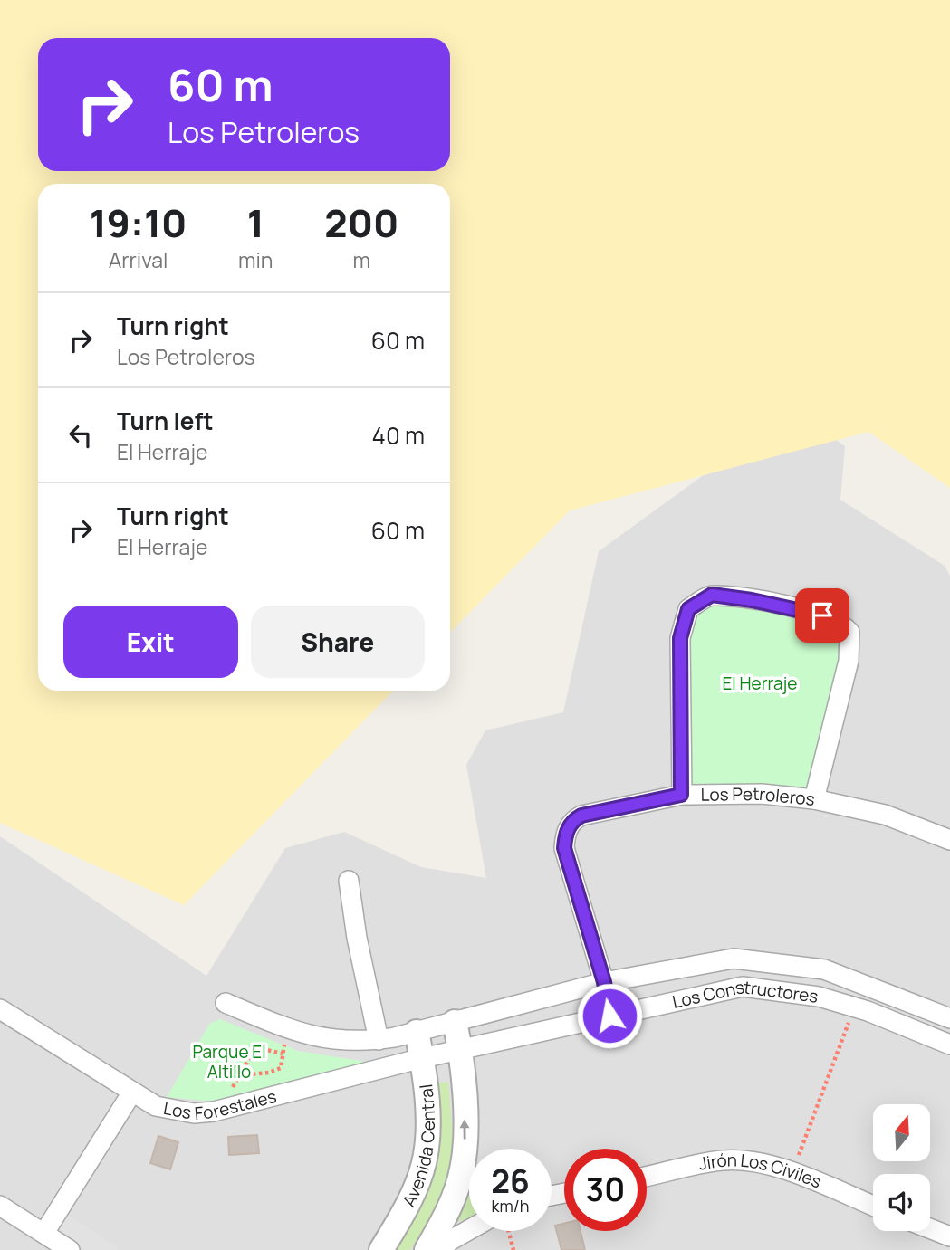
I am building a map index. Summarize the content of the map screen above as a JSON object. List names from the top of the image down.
{
  "streets": {
    "street": [
      "Los Petroleros",
      "Los Constructores",
      "Los Forestales",
      "Avenida Central",
      "Jirón Los Civiles"
    ]
  },
  "crossings": [
    ["Los Constructores", "Los Forestales"],
    ["Los Forestales", "Avenida Central"]
  ],
  "parks": ["El Herraje", "Parque El Altillo"],
  "north": "top",
  "page": {
    "turn": ["60 m", "Los Petroleros"],
    "eta": [
      "19:10",
      "Arrival",
      "1",
      "min",
      "200",
      "m"
    ],
    "list": [
      {
        "name": "Turn right",
        "note": "Los Petroleros",
        "value": "60 m"
      },
      {
        "name": "Turn left",
        "note": "El Herraje",
        "value": "40 m"
      },
      {
        "name": "Turn right",
        "note": "El Herraje",
        "value": "60 m"
      }
    ],
    "buttons": ["Exit", "Share"],
    "speed": "26 km/h",
    "limit": "30"
  }
}
